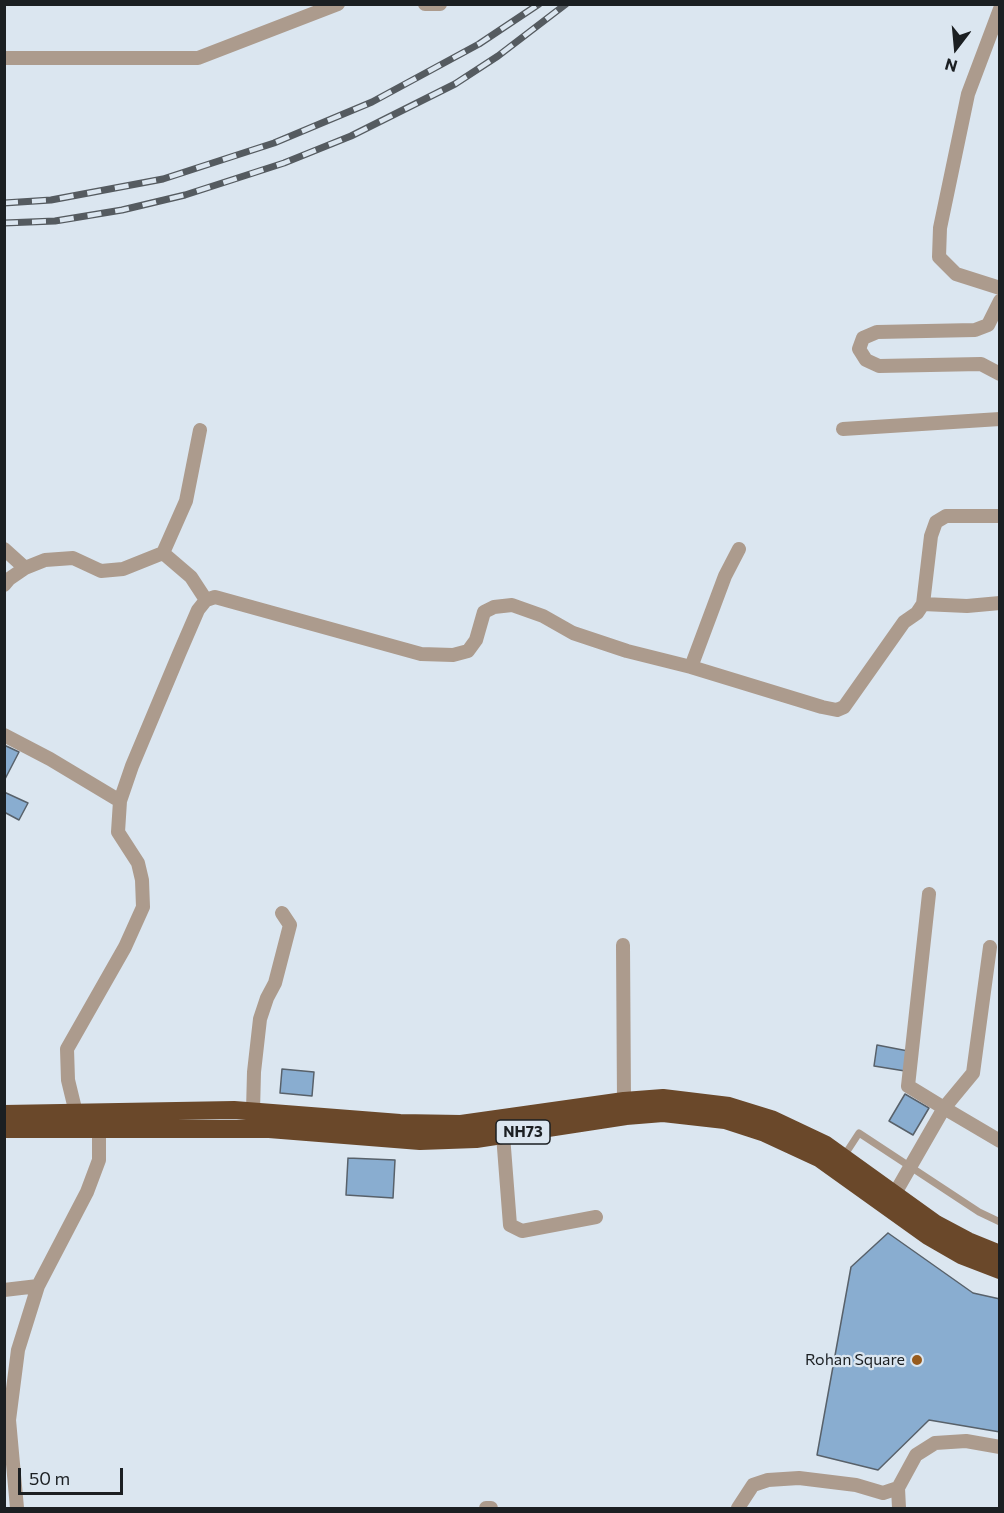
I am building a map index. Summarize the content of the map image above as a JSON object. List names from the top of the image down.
{
  "streets": {
    "highway": ["NH73"]
  },
  "places": ["Rohan Square"],
  "scale_bar": "50 m",
  "north": "bottom"
}
